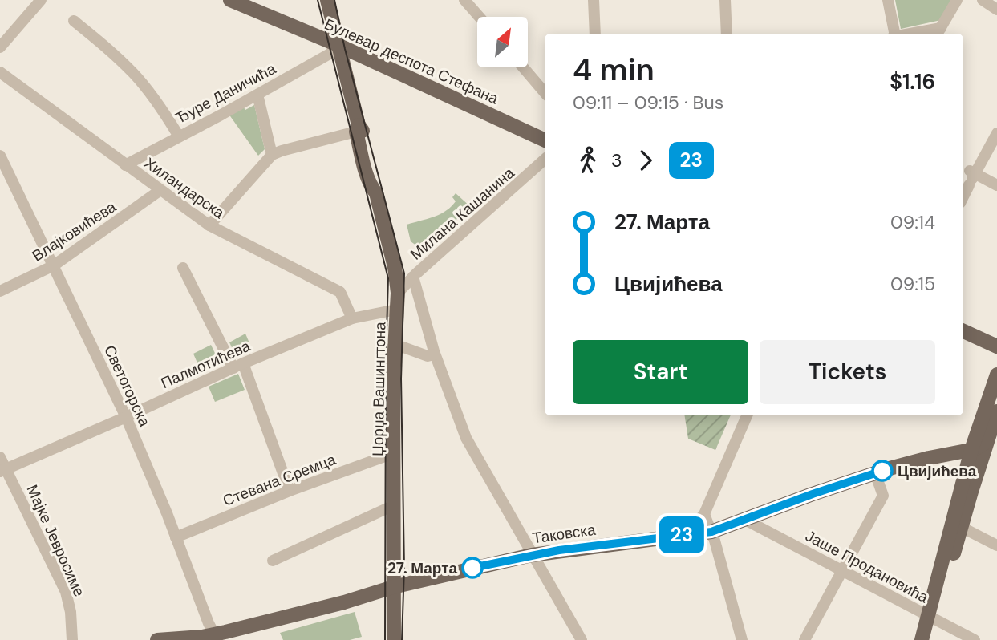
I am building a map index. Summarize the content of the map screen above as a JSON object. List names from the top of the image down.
{
  "streets": {
    "main road": ["Булевар деспота Стефана", "Џорџа Вашингтона", "Таковска"],
    "street": [
      "Ђуре Даничића",
      "Хиландарска",
      "Милана Кашанина",
      "Влајковићева",
      "Палмотићева",
      "Светогорска",
      "Стевана Сремца",
      "Мајке Јевросиме",
      "Јаше Продановића"
    ]
  },
  "crossings": [
    ["Булевар деспота Стефана", "Ђуре Даничића"],
    ["Булевар деспота Стефана", "Џорџа Вашингтона"],
    ["Ђуре Даничића", "Хиландарска"],
    ["Ђуре Даничића", "Џорџа Вашингтона"],
    ["Хиландарска", "Влајковићева"],
    ["Хиландарска", "Палмотићева"],
    ["Милана Кашанина", "Џорџа Вашингтона"],
    ["Влајковићева", "Светогорска"],
    ["Палмотићева", "Светогорска"],
    ["Палмотићева", "Џорџа Вашингтона"],
    ["Палмотићева", "Мајке Јевросиме"],
    ["Светогорска", "Стевана Сремца"],
    ["Светогорска", "Таковска"],
    ["Џорџа Вашингтона", "Стевана Сремца"],
    ["Џорџа Вашингтона", "Таковска"],
    ["Таковска", "Јаше Продановића"]
  ],
  "places": ["Цвијићева", "27. Марта"],
  "lines": ["bus line 23"],
  "north": "top right",
  "page": {
    "on_map": "23",
    "heading": ["4 min", "09:11 – 09:15 · Bus", "$1.16"],
    "legs": ["3", "23"],
    "list": [
      {
        "name": "27. Марта",
        "value": "09:14"
      },
      {
        "name": "Цвијићева",
        "value": "09:15"
      }
    ],
    "buttons": ["Start", "Tickets"]
  }
}
